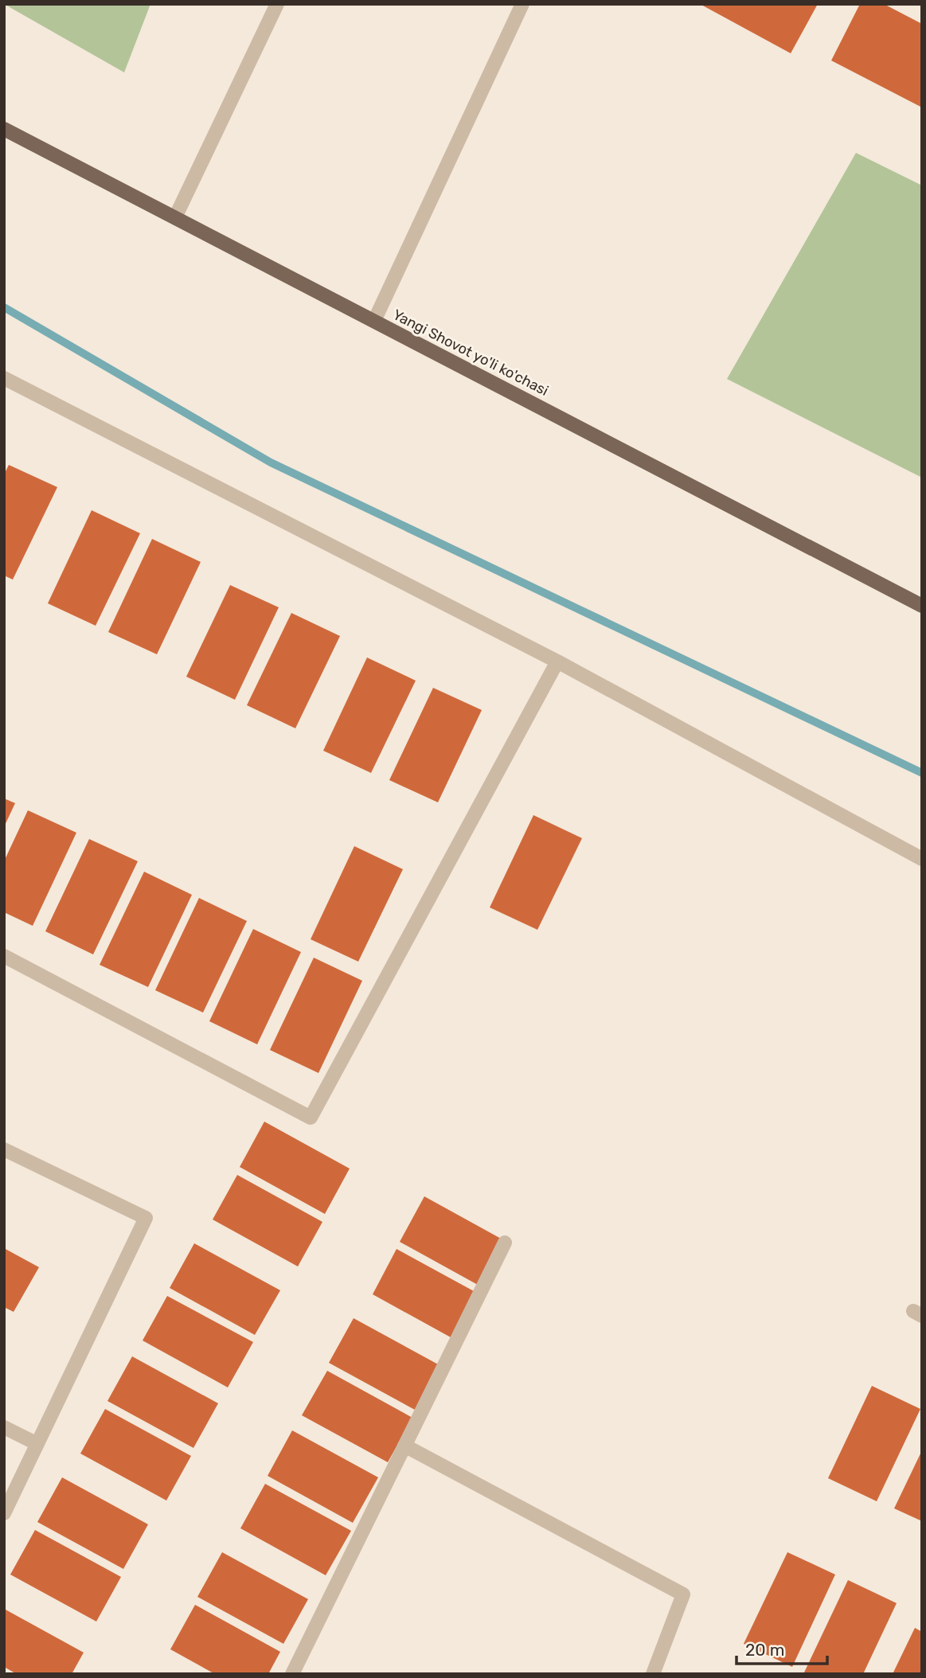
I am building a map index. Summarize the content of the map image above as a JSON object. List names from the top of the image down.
{
  "streets": {
    "main road": ["Yangi Shovot yo'li ko'chasi"]
  },
  "scale_bar": "20 m"
}
